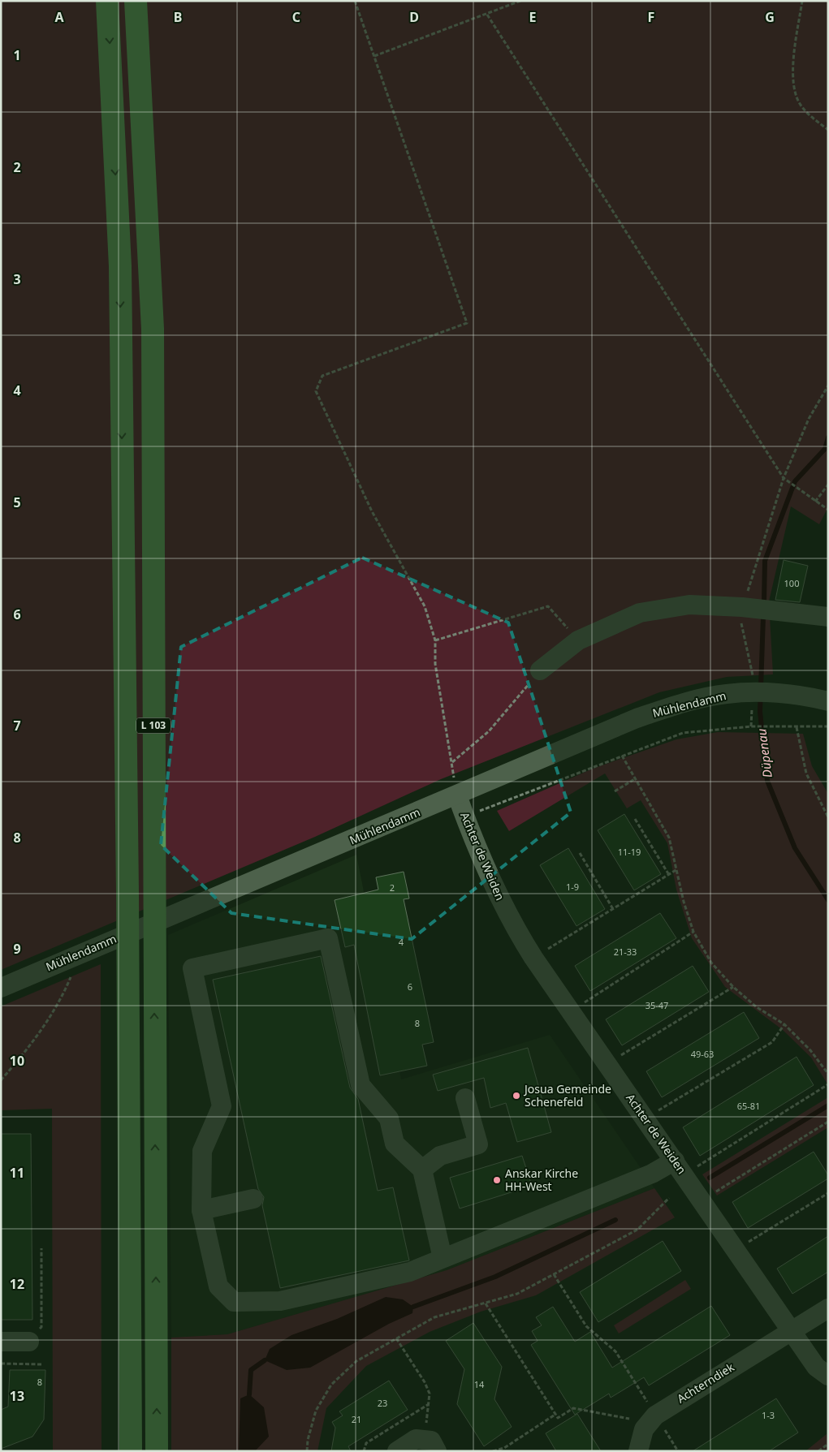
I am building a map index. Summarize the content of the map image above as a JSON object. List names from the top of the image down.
{
  "streets": {
    "highway": ["L 103"],
    "street": ["Mühlendamm", "Achter de Weiden", "Achterndiek"]
  },
  "crossings": [
    ["Mühlendamm", "Achter de Weiden"],
    ["Achter de Weiden", "Achterndiek"]
  ],
  "water": ["Düpenau"],
  "places": ["Josua Gemeinde Schenefeld", "Anskar Kirche HH-West"],
  "house_numbers": [
    "100",
    "11-19",
    "1-9",
    "2",
    "4",
    "21-33",
    "6",
    "35-47",
    "8",
    "49-63",
    "65-81",
    "8",
    "14",
    "23",
    "1-3",
    "21"
  ],
  "grid": {
    "columns": [
      "A",
      "B",
      "C",
      "D",
      "E",
      "F",
      "G"
    ],
    "rows": [
      "1",
      "2",
      "3",
      "4",
      "5",
      "6",
      "7",
      "8",
      "9",
      "10",
      "11",
      "12",
      "13"
    ]
  }
}
